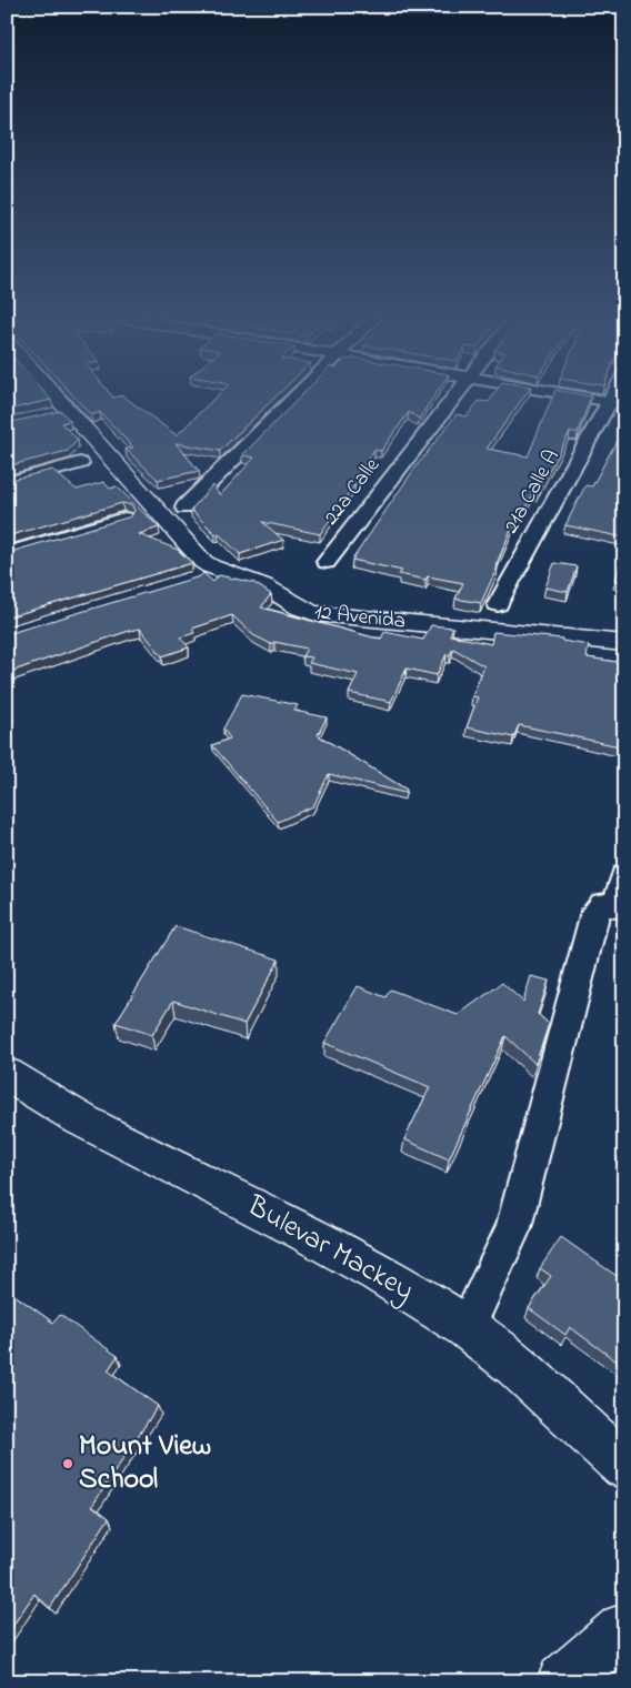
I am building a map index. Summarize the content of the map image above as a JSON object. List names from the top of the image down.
{
  "streets": {
    "street": [
      "22a Calle",
      "21a Calle A",
      "12 Avenida",
      "Bulevar Mackey"
    ]
  },
  "places": ["Mount View School"]
}
